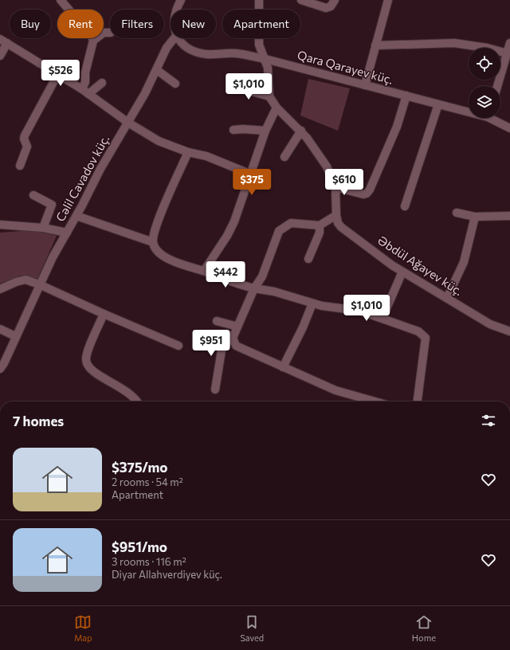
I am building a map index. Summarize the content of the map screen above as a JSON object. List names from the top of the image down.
{
  "streets": {
    "street": ["Qara Qarayev küç.", "Cəlil Cavadov küç.", "Əbdül Ağayev küç."]
  },
  "crossings": [
    ["Qara Qarayev küç.", "Əbdül Ağayev küç."]
  ],
  "page": {
    "chip": [
      "Buy",
      "Rent",
      "Filters",
      "New",
      "Apartment"
    ],
    "price": [
      "$526",
      "$1,010",
      "$375",
      "$610",
      "$442",
      "$1,010",
      "$951"
    ],
    "heading": "7 homes",
    "list": [
      {
        "name": "$375/mo",
        "note": "2 rooms · 54 m² · Apartment"
      },
      {
        "name": "$951/mo",
        "note": "3 rooms · 116 m² · Diyar Allahverdiyev küç."
      }
    ],
    "tabs": ["Map", "Saved", "Home"]
  }
}
